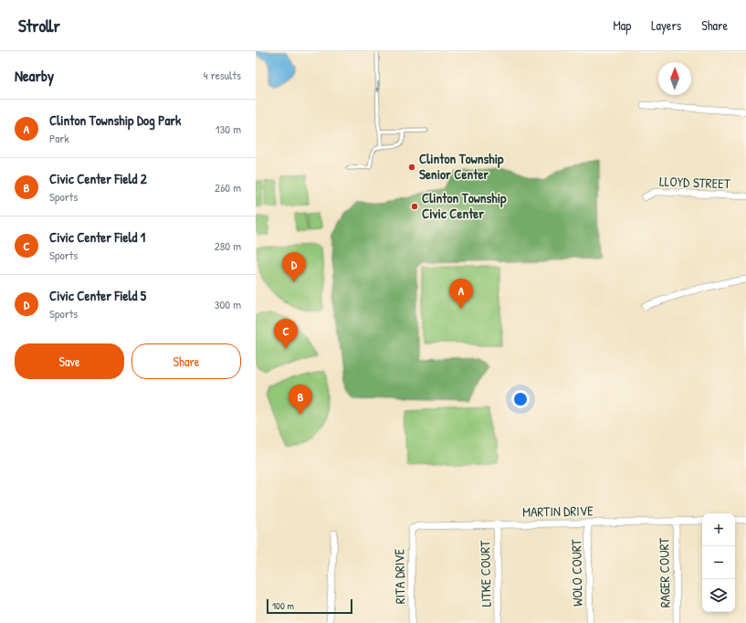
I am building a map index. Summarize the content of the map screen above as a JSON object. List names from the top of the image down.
{
  "streets": {
    "street": [
      "LLOYD STREET",
      "MARTIN DRIVE",
      "WOLO COURT",
      "RAGER COURT",
      "LITKE COURT",
      "RITA DRIVE"
    ]
  },
  "crossings": [
    ["MARTIN DRIVE", "WOLO COURT"],
    ["MARTIN DRIVE", "RAGER COURT"],
    ["MARTIN DRIVE", "LITKE COURT"],
    ["MARTIN DRIVE", "RITA DRIVE"]
  ],
  "places": ["Clinton Township Senior Center", "Clinton Township Civic Center"],
  "scale_bar": "100 m",
  "north": "top",
  "page": {
    "header": "Strollr",
    "nav": ["Map", "Layers", "Share"],
    "heading": ["Nearby", "4 results"],
    "list": [
      {
        "mark": "A",
        "name": "Clinton Township Dog Park",
        "note": "Park",
        "value": "130 m"
      },
      {
        "mark": "B",
        "name": "Civic Center Field 2",
        "note": "Sports",
        "value": "260 m"
      },
      {
        "mark": "C",
        "name": "Civic Center Field 1",
        "note": "Sports",
        "value": "280 m"
      },
      {
        "mark": "D",
        "name": "Civic Center Field 5",
        "note": "Sports",
        "value": "300 m"
      }
    ],
    "pins": [
      "D",
      "A",
      "C",
      "B"
    ],
    "buttons": ["Save", "Share"],
    "map_buttons": ["+", "−"],
    "scale": "100 m"
  }
}
